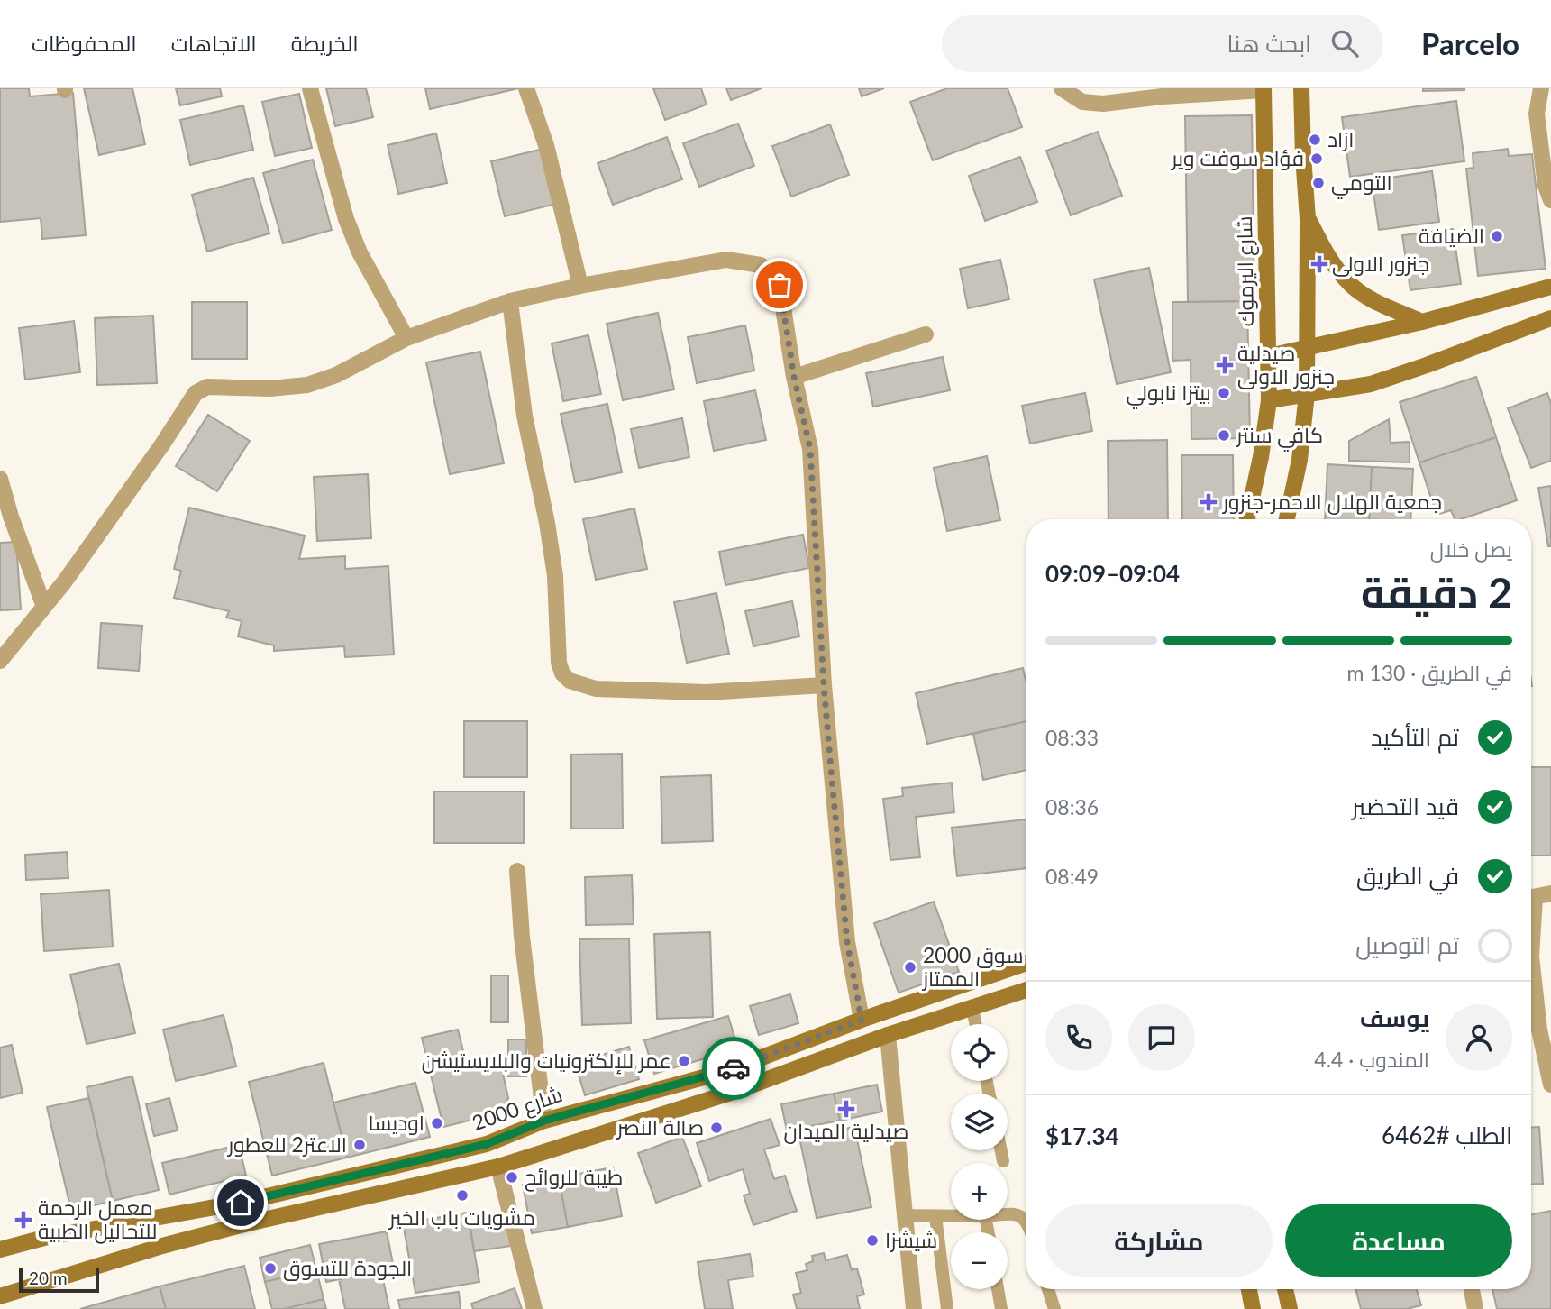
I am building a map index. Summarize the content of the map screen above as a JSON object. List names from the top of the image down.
{
  "streets": {
    "main road": ["شارع اليرموك", "شارع 2000"]
  },
  "places": {
    "other": [
      "ازاد",
      "فؤاد سوفت وير",
      "التومي",
      "الضيافة",
      "بيتزا نابولي",
      "كافي سنتر",
      "سوق 2000 الممتاز",
      "عمر للإلكترونيات والبلايستيشن",
      "اوديسا",
      "صالة النصر",
      "الاعتر2 للعطور",
      "طيبة للروائح",
      "مشويات باب الخير",
      "شيشزا",
      "الجودة للتسوق"
    ],
    "health": [
      "جنزور الاولى",
      "صيدلية جنزور الاولى",
      "جمعية الهلال الاحمر-جنزور",
      "صيدلية الميدان",
      "معمل الرحمة للتحاليل الطبية"
    ]
  },
  "scale_bar": "20 m",
  "page": {
    "header": "Parcelo",
    "search": "ابحث هنا",
    "nav": ["الخريطة", "الاتجاهات", "المحفوظات"],
    "heading": ["2 دقيقة", "يصل خلال", "09:04–09:09"],
    "panel": [
      "يوسف",
      "المندوب · 4.4",
      "الطلب #6462",
      "$17.34"
    ],
    "bar": "في الطريق · 130 m",
    "list": [
      ["تم التأكيد", "08:33"],
      ["قيد التحضير", "08:36"],
      ["في الطريق", "08:49"],
      "تم التوصيل"
    ],
    "map_buttons": ["+", "−"],
    "buttons": ["مساعدة", "مشاركة"],
    "scale": "20 m"
  }
}
